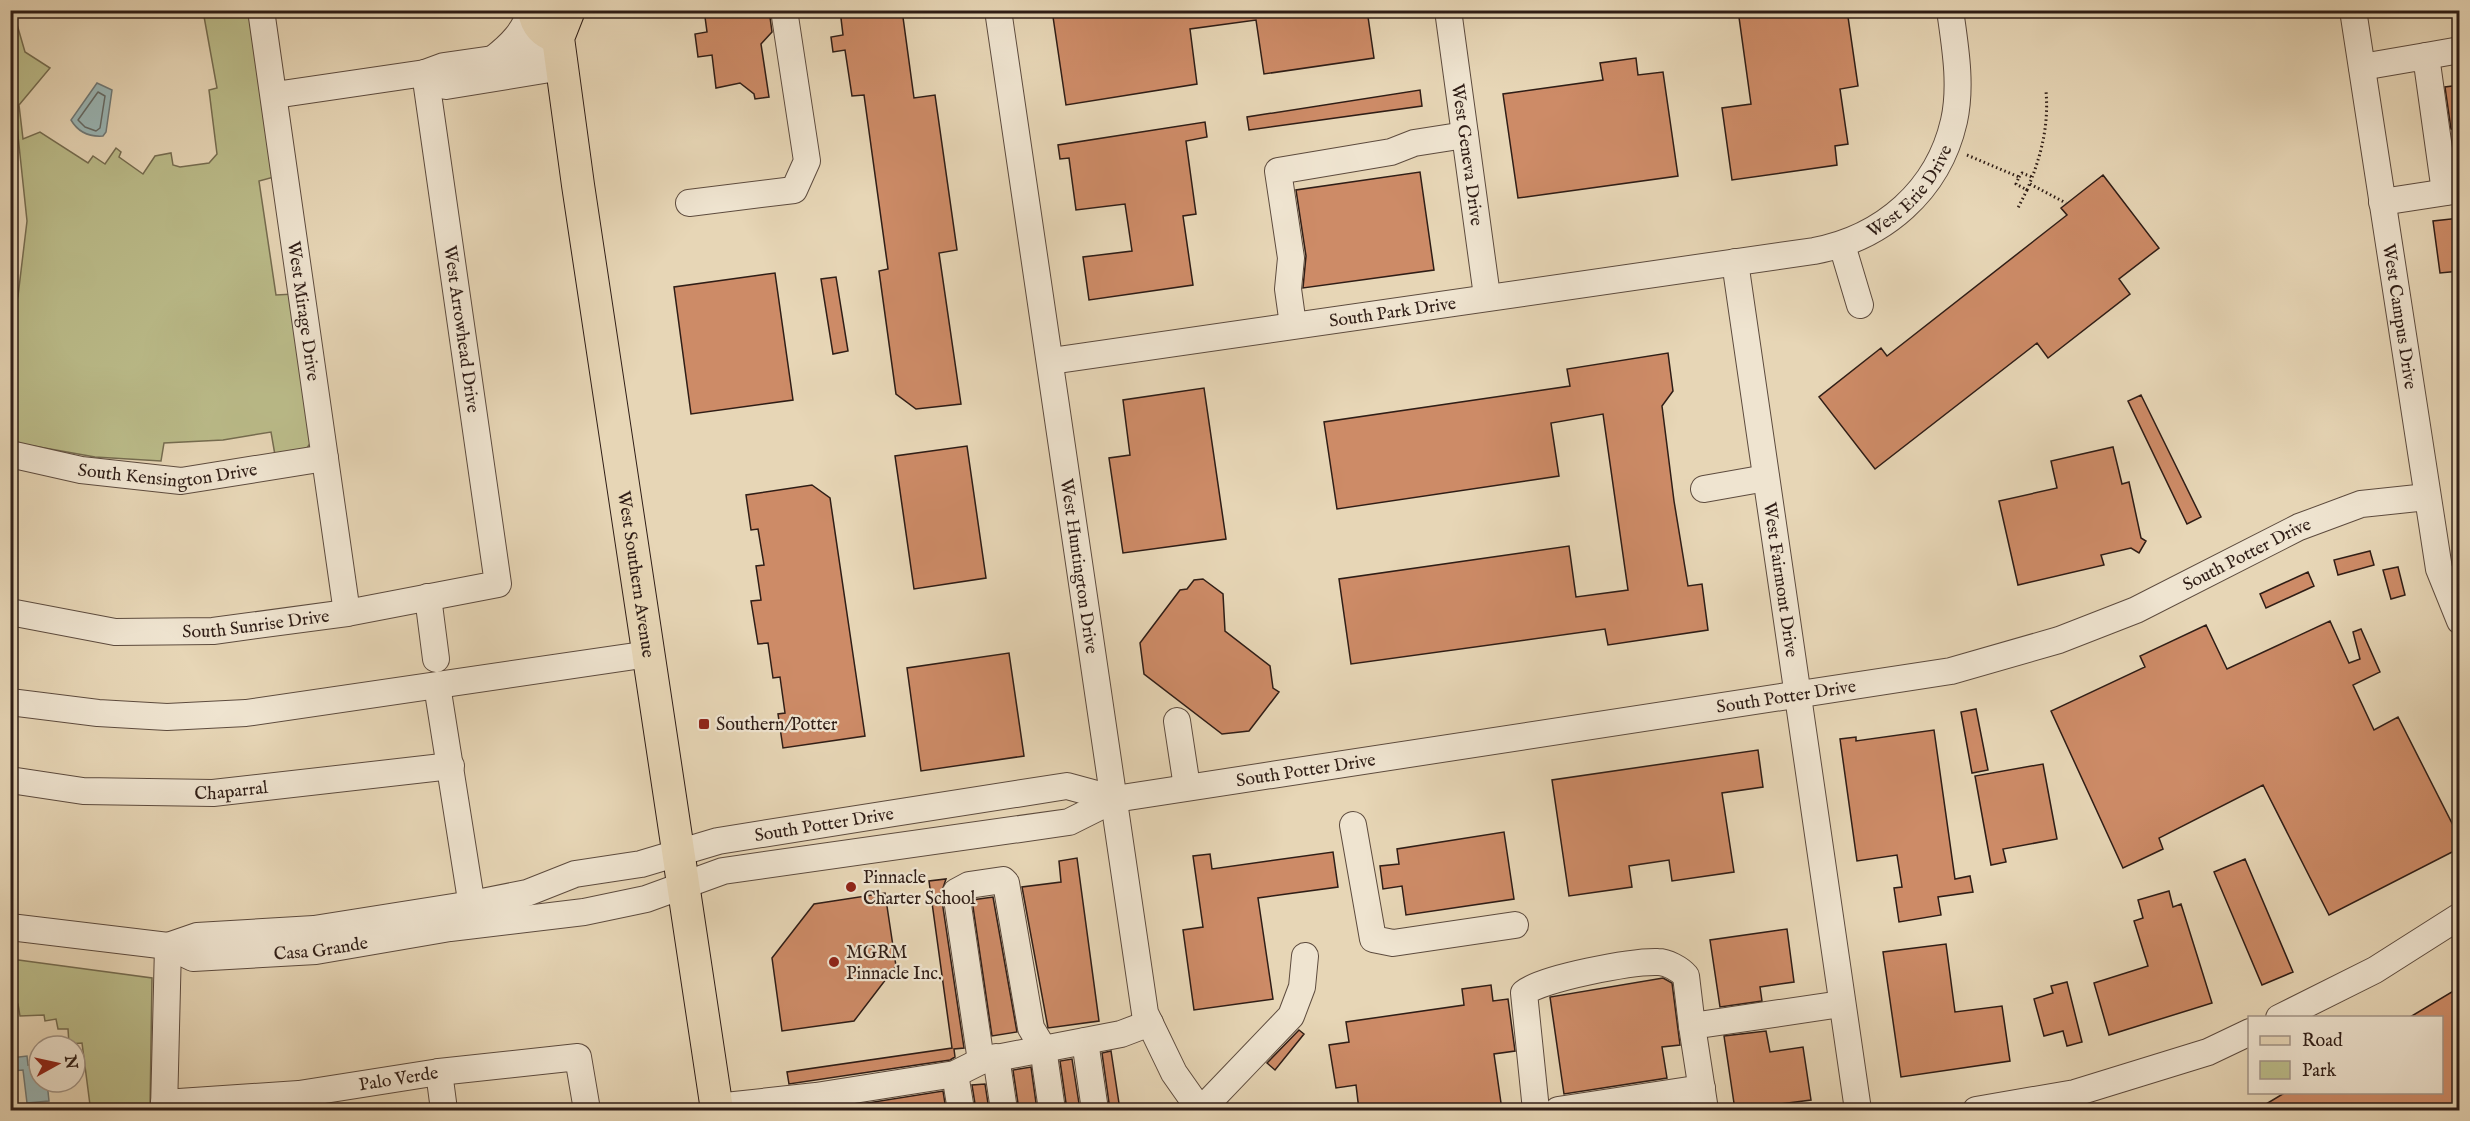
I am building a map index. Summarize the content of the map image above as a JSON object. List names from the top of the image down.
{
  "streets": {
    "main road": ["West Southern Avenue"],
    "street": [
      "West Geneva Drive",
      "West Erie Drive",
      "South Park Drive",
      "West Mirage Drive",
      "West Campus Drive",
      "West Arrowhead Drive",
      "South Kensington Drive",
      "South Potter Drive",
      "West Huntington Drive",
      "West Fairmont Drive",
      "South Sunrise Drive",
      "Chaparral",
      "Casa Grande",
      "Palo Verde"
    ]
  },
  "crossings": [
    ["West Geneva Drive", "South Park Drive"],
    ["West Erie Drive", "South Park Drive"],
    ["West Erie Drive", "West Fairmont Drive"],
    ["South Park Drive", "West Huntington Drive"],
    ["South Park Drive", "West Fairmont Drive"],
    ["West Mirage Drive", "South Kensington Drive"],
    ["West Mirage Drive", "South Sunrise Drive"],
    ["West Campus Drive", "South Potter Drive"],
    ["West Arrowhead Drive", "South Sunrise Drive"],
    ["South Potter Drive", "West Huntington Drive"],
    ["South Potter Drive", "West Southern Avenue"],
    ["South Potter Drive", "West Fairmont Drive"],
    ["South Potter Drive", "Casa Grande"],
    ["West Southern Avenue", "Casa Grande"]
  ],
  "places": {
    "transit": ["Southern/Potter"],
    "other": ["Pinnacle Charter School", "MGRM Pinnacle Inc."]
  },
  "legend": ["Road", "Park"],
  "north": "right"
}
